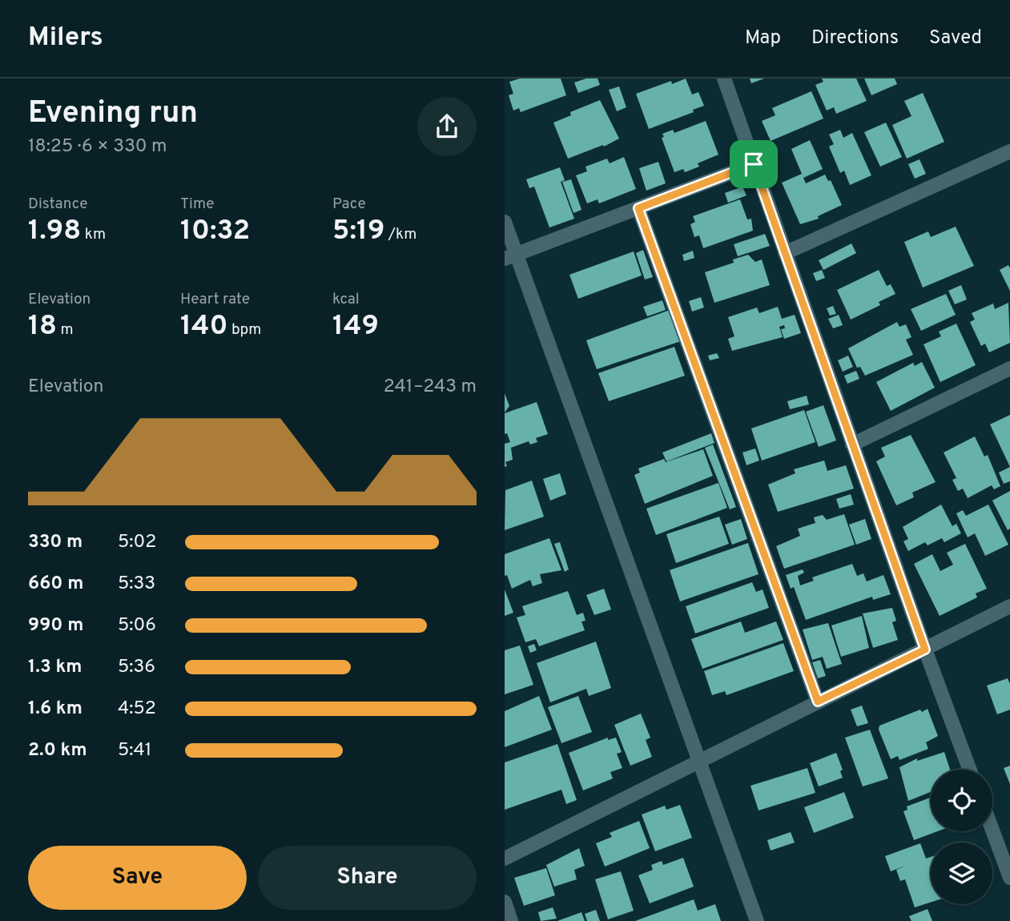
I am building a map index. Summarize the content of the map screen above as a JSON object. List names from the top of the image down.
{
  "page": {
    "header": "Milers",
    "nav": ["Map", "Directions", "Saved"],
    "heading": ["Evening run", "18:25 · 6 × 330 m"],
    "stats": [
      ["Distance", "1.98 km"],
      ["Time", "10:32"],
      ["Pace", "5:19 /km"],
      ["Elevation", "18 m"],
      ["Heart rate", "140 bpm"],
      ["kcal", "149"]
    ],
    "chart": ["Elevation", "241–243 m"],
    "list": [
      {
        "name": "330 m",
        "note": "5:02"
      },
      {
        "name": "660 m",
        "note": "5:33"
      },
      {
        "name": "990 m",
        "note": "5:06"
      },
      {
        "name": "1.3 km",
        "note": "5:36"
      },
      {
        "name": "1.6 km",
        "note": "4:52"
      },
      {
        "name": "2.0 km",
        "note": "5:41"
      }
    ],
    "buttons": ["Save", "Share"]
  }
}
